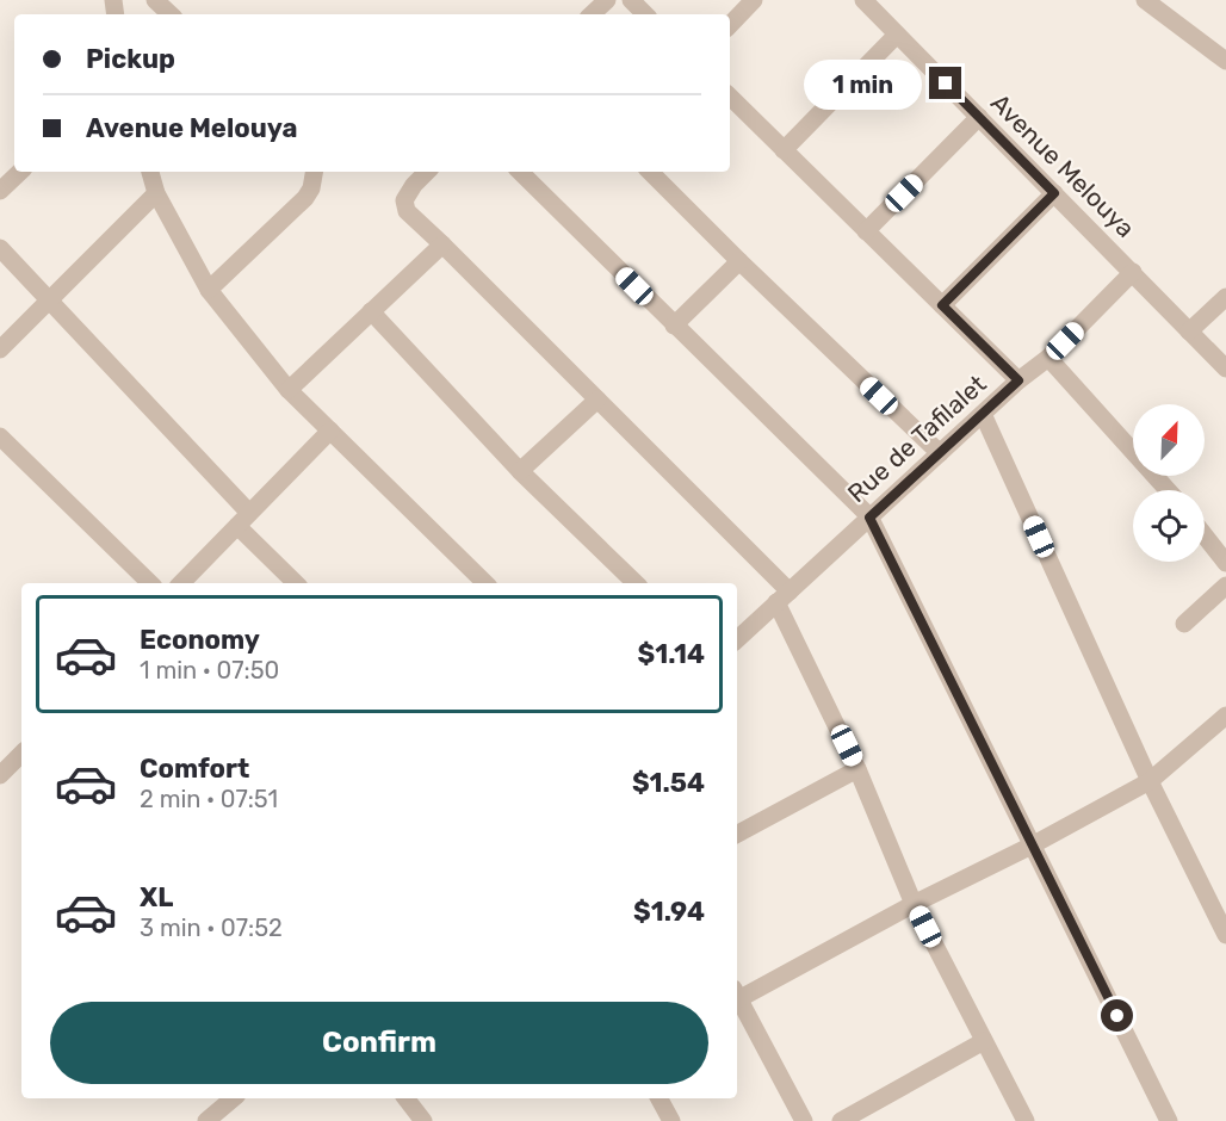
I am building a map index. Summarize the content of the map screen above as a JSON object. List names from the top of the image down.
{
  "streets": {
    "street": ["Avenue Melouya", "Rue de Tafilalet"]
  },
  "crossings": [
    ["Avenue Melouya", "Rue de Tafilalet"]
  ],
  "north": "top right",
  "page": {
    "banner": ["Pickup", "Avenue Melouya"],
    "bubble": "1 min",
    "list": [
      {
        "name": "Economy",
        "note": "1 min · 07:50",
        "value": "$1.14"
      },
      {
        "name": "Comfort",
        "note": "2 min · 07:51",
        "value": "$1.54"
      },
      {
        "name": "XL",
        "note": "3 min · 07:52",
        "value": "$1.94"
      }
    ],
    "buttons": "Confirm"
  }
}
